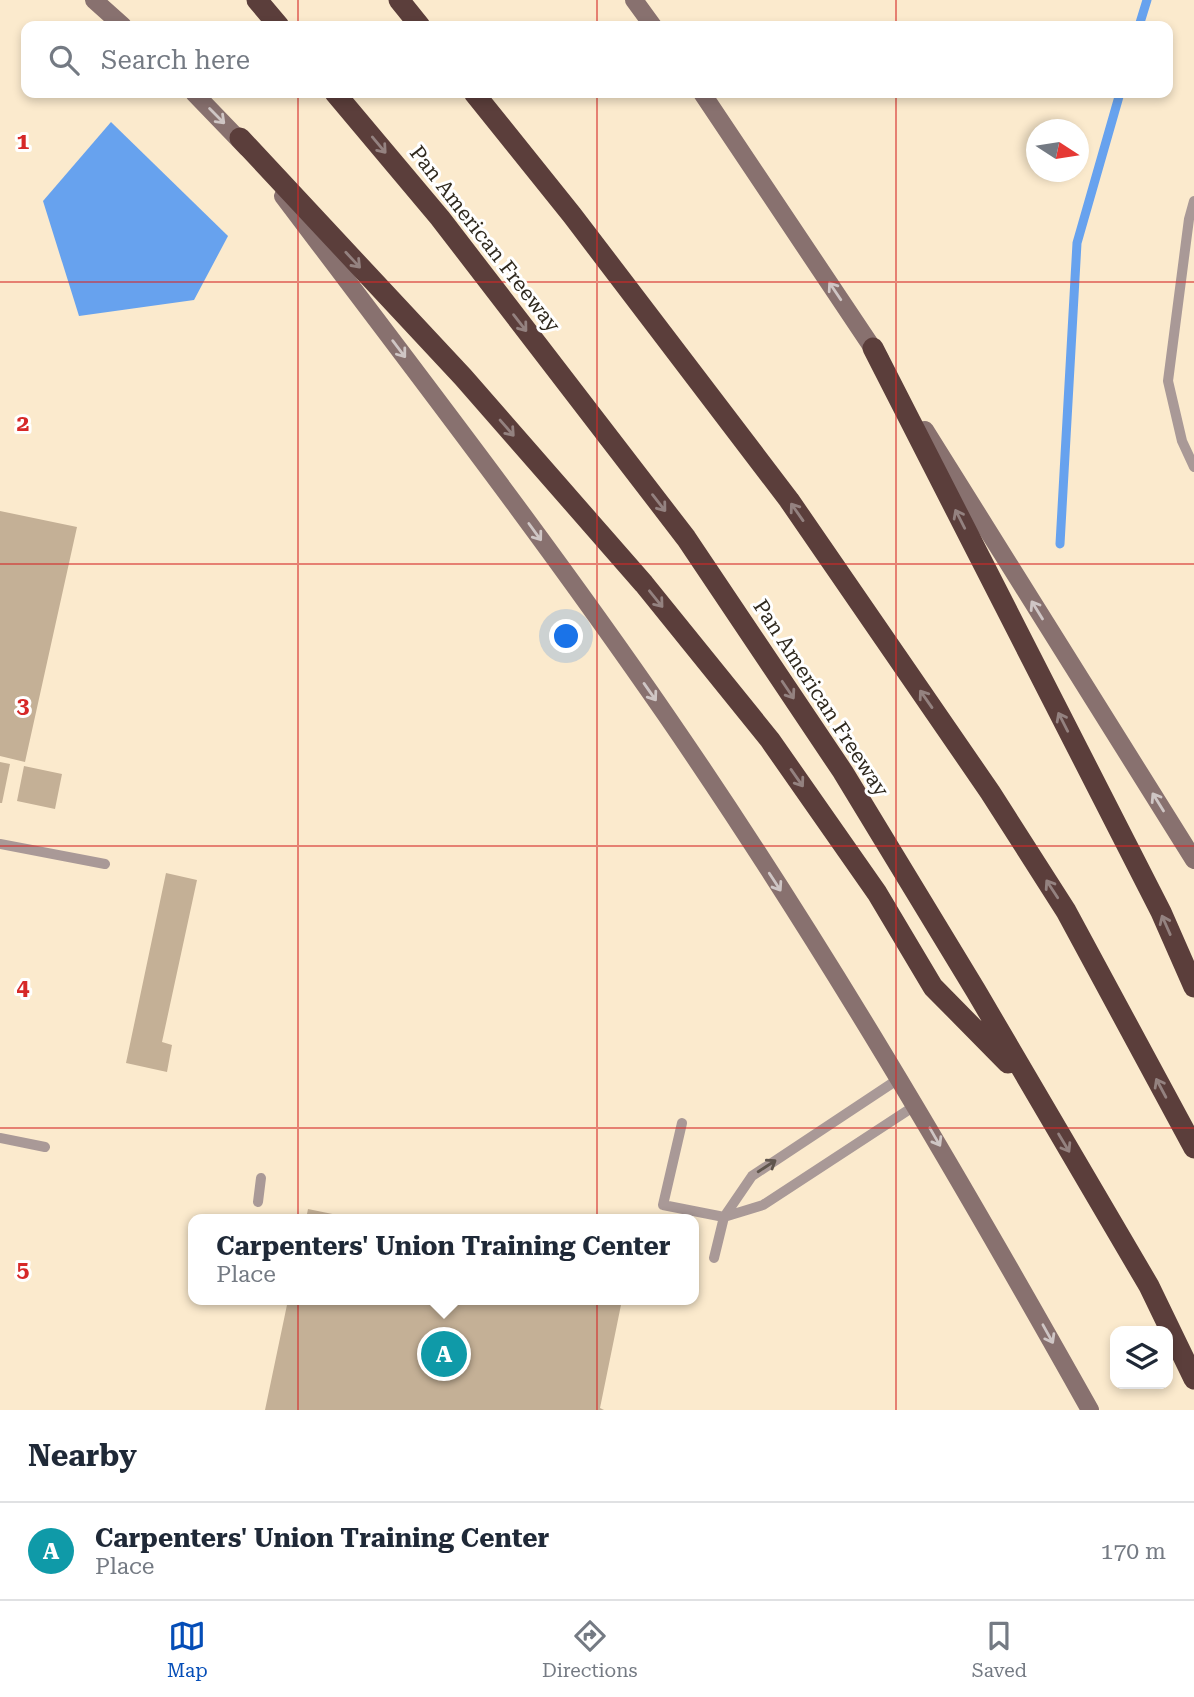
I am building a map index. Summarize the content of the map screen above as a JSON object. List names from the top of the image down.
{
  "streets": {
    "highway": ["Pan American Freeway"]
  },
  "north": "right",
  "page": {
    "search": "Search here",
    "popup": ["Carpenters' Union Training Center", "Place"],
    "pins": "A",
    "heading": "Nearby",
    "list": [
      {
        "mark": "A",
        "name": "Carpenters' Union Training Center",
        "note": "Place",
        "value": "170 m"
      }
    ],
    "nav": ["Map", "Directions", "Saved"]
  },
  "grid": {
    "rows": [
      "1",
      "2",
      "3",
      "4",
      "5"
    ]
  }
}
